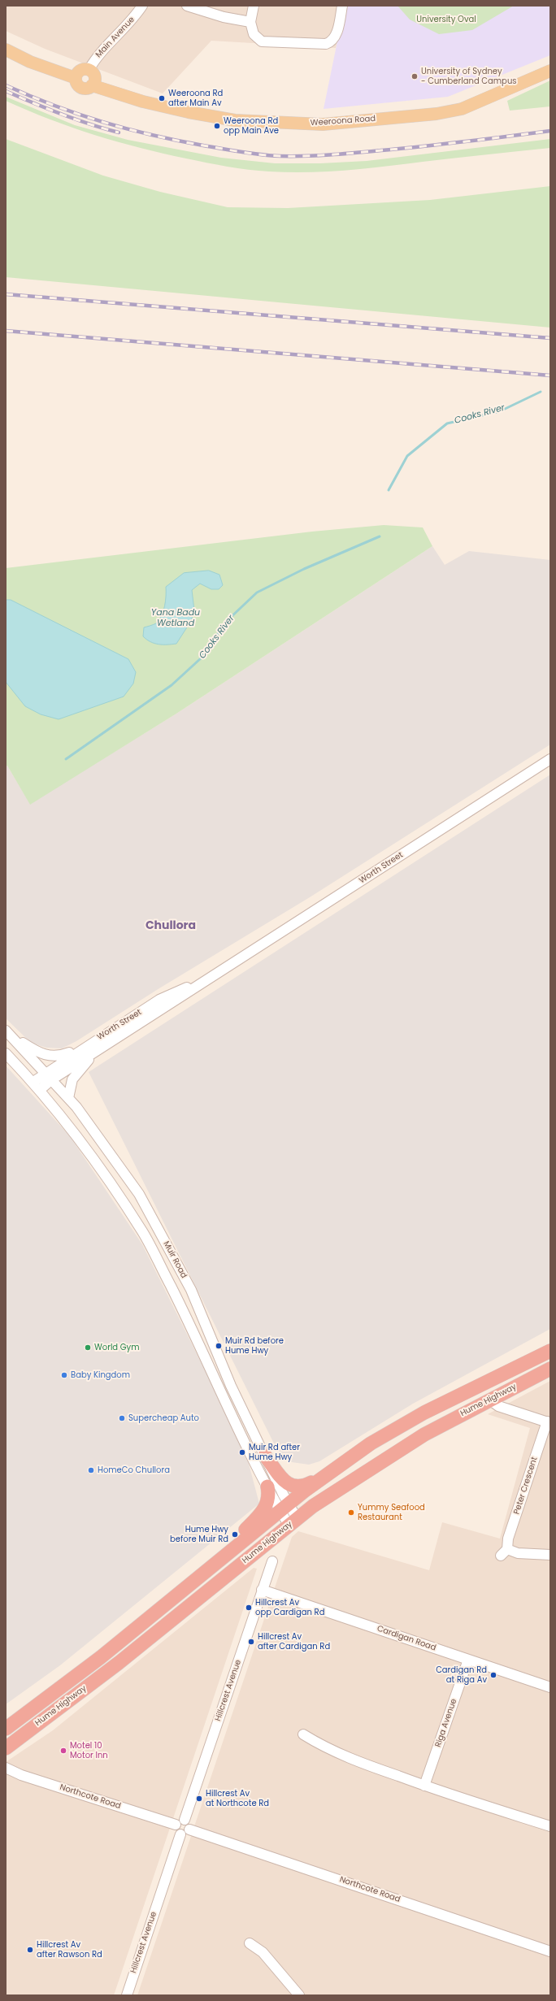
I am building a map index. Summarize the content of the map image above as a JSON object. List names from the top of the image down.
{
  "streets": {
    "highway": ["Hume Highway"],
    "main road": ["Weeroona Road"],
    "street": [
      "Main Avenue",
      "Worth Street",
      "Muir Road",
      "Peter Crescent",
      "Cardigan Road",
      "Hillcrest Avenue",
      "Riga Avenue",
      "Northcote Road"
    ]
  },
  "crossings": [
    ["Main Avenue", "Weeroona Road"],
    ["Worth Street", "Muir Road"],
    ["Muir Road", "Hume Highway"],
    ["Cardigan Road", "Hillcrest Avenue"],
    ["Cardigan Road", "Riga Avenue"],
    ["Hillcrest Avenue", "Northcote Road"]
  ],
  "districts": ["Chullora"],
  "water": ["Cooks River", "Yana Badu Wetland"],
  "parks": ["University Oval"],
  "places": [
    "University of Sydney - Cumberland Campus",
    "Weeroona Rd after Main Av",
    "Weeroona Rd opp Main Ave",
    "Muir Rd before Hume Hwy",
    "World Gym",
    "Baby Kingdom",
    "Supercheap Auto",
    "Muir Rd after Hume Hwy",
    "HomeCo Chullora",
    "Yummy Seafood Restaurant",
    "Hume Hwy before Muir Rd",
    "Hillcrest Av opp Cardigan Rd",
    "Hillcrest Av after Cardigan Rd",
    "Cardigan Rd at Riga Av",
    "Motel 10 Motor Inn",
    "Hillcrest Av at Northcote Rd",
    "Hillcrest Av after Rawson Rd"
  ]
}
